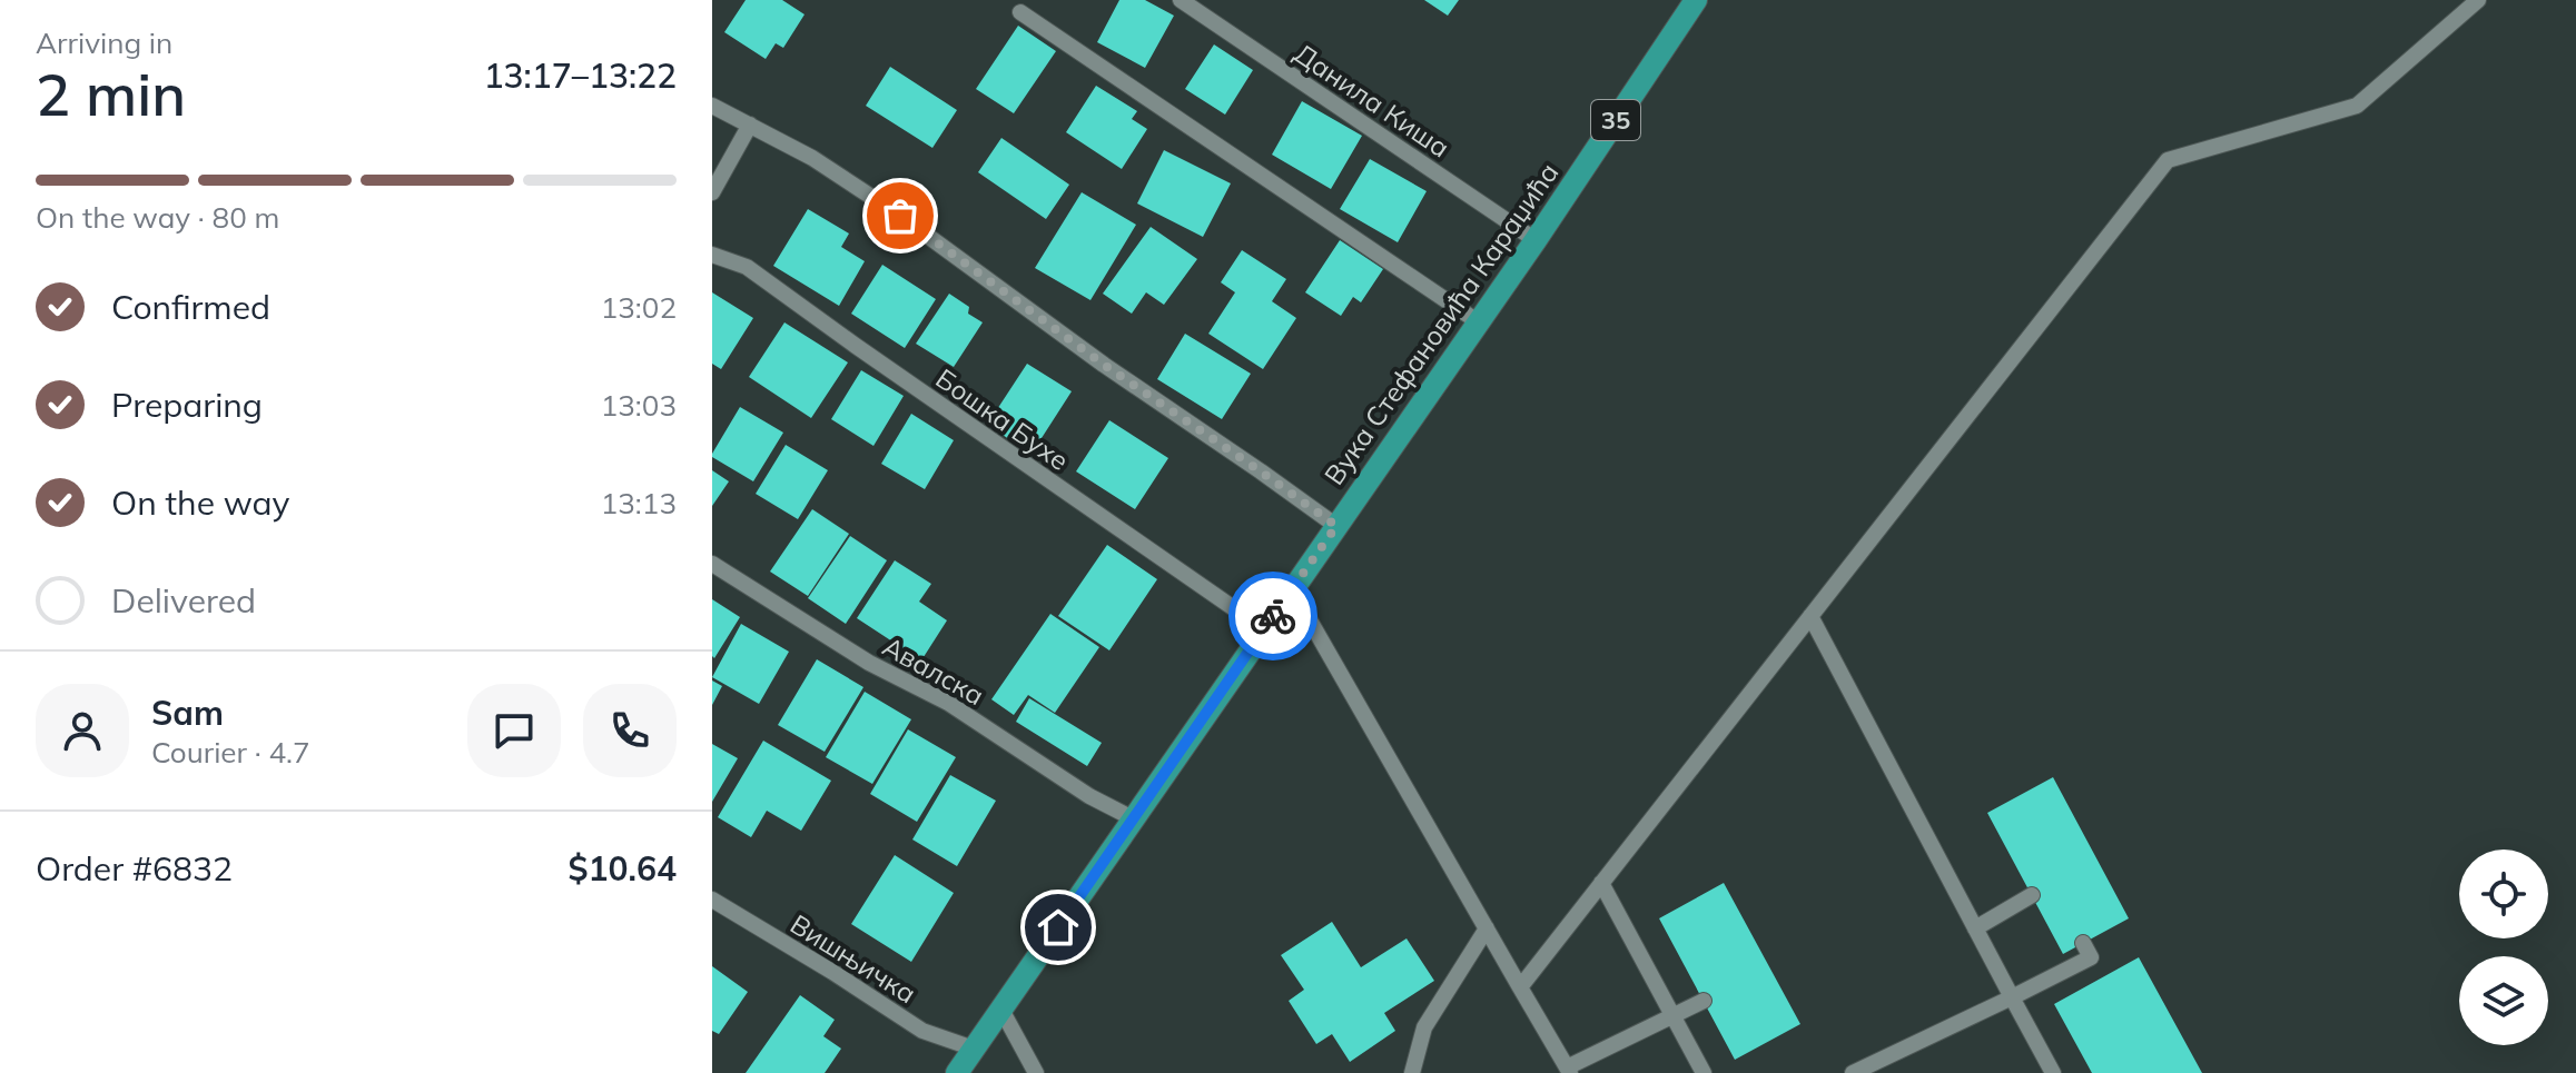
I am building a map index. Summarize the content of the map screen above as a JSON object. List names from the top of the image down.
{
  "streets": {
    "main road": ["35", "Вука Стефановића Караџића"],
    "street": [
      "Данила Киша",
      "Бошка Бухе",
      "Авалска",
      "Вишњичка"
    ]
  },
  "crossings": [
    ["Данила Киша", "Вука Стефановића Караџића"],
    ["Вука Стефановића Караџића", "Бошка Бухе"],
    ["Вука Стефановића Караџића", "Авалска"],
    ["Вука Стефановића Караџића", "Вишњичка"]
  ],
  "page": {
    "heading": ["2 min", "Arriving in", "13:17–13:22"],
    "panel": [
      "Sam",
      "Courier · 4.7",
      "Order #6832",
      "$10.64"
    ],
    "bar": "On the way · 80 m",
    "list": [
      ["Confirmed", "13:02"],
      ["Preparing", "13:03"],
      ["On the way", "13:13"],
      "Delivered"
    ]
  }
}
